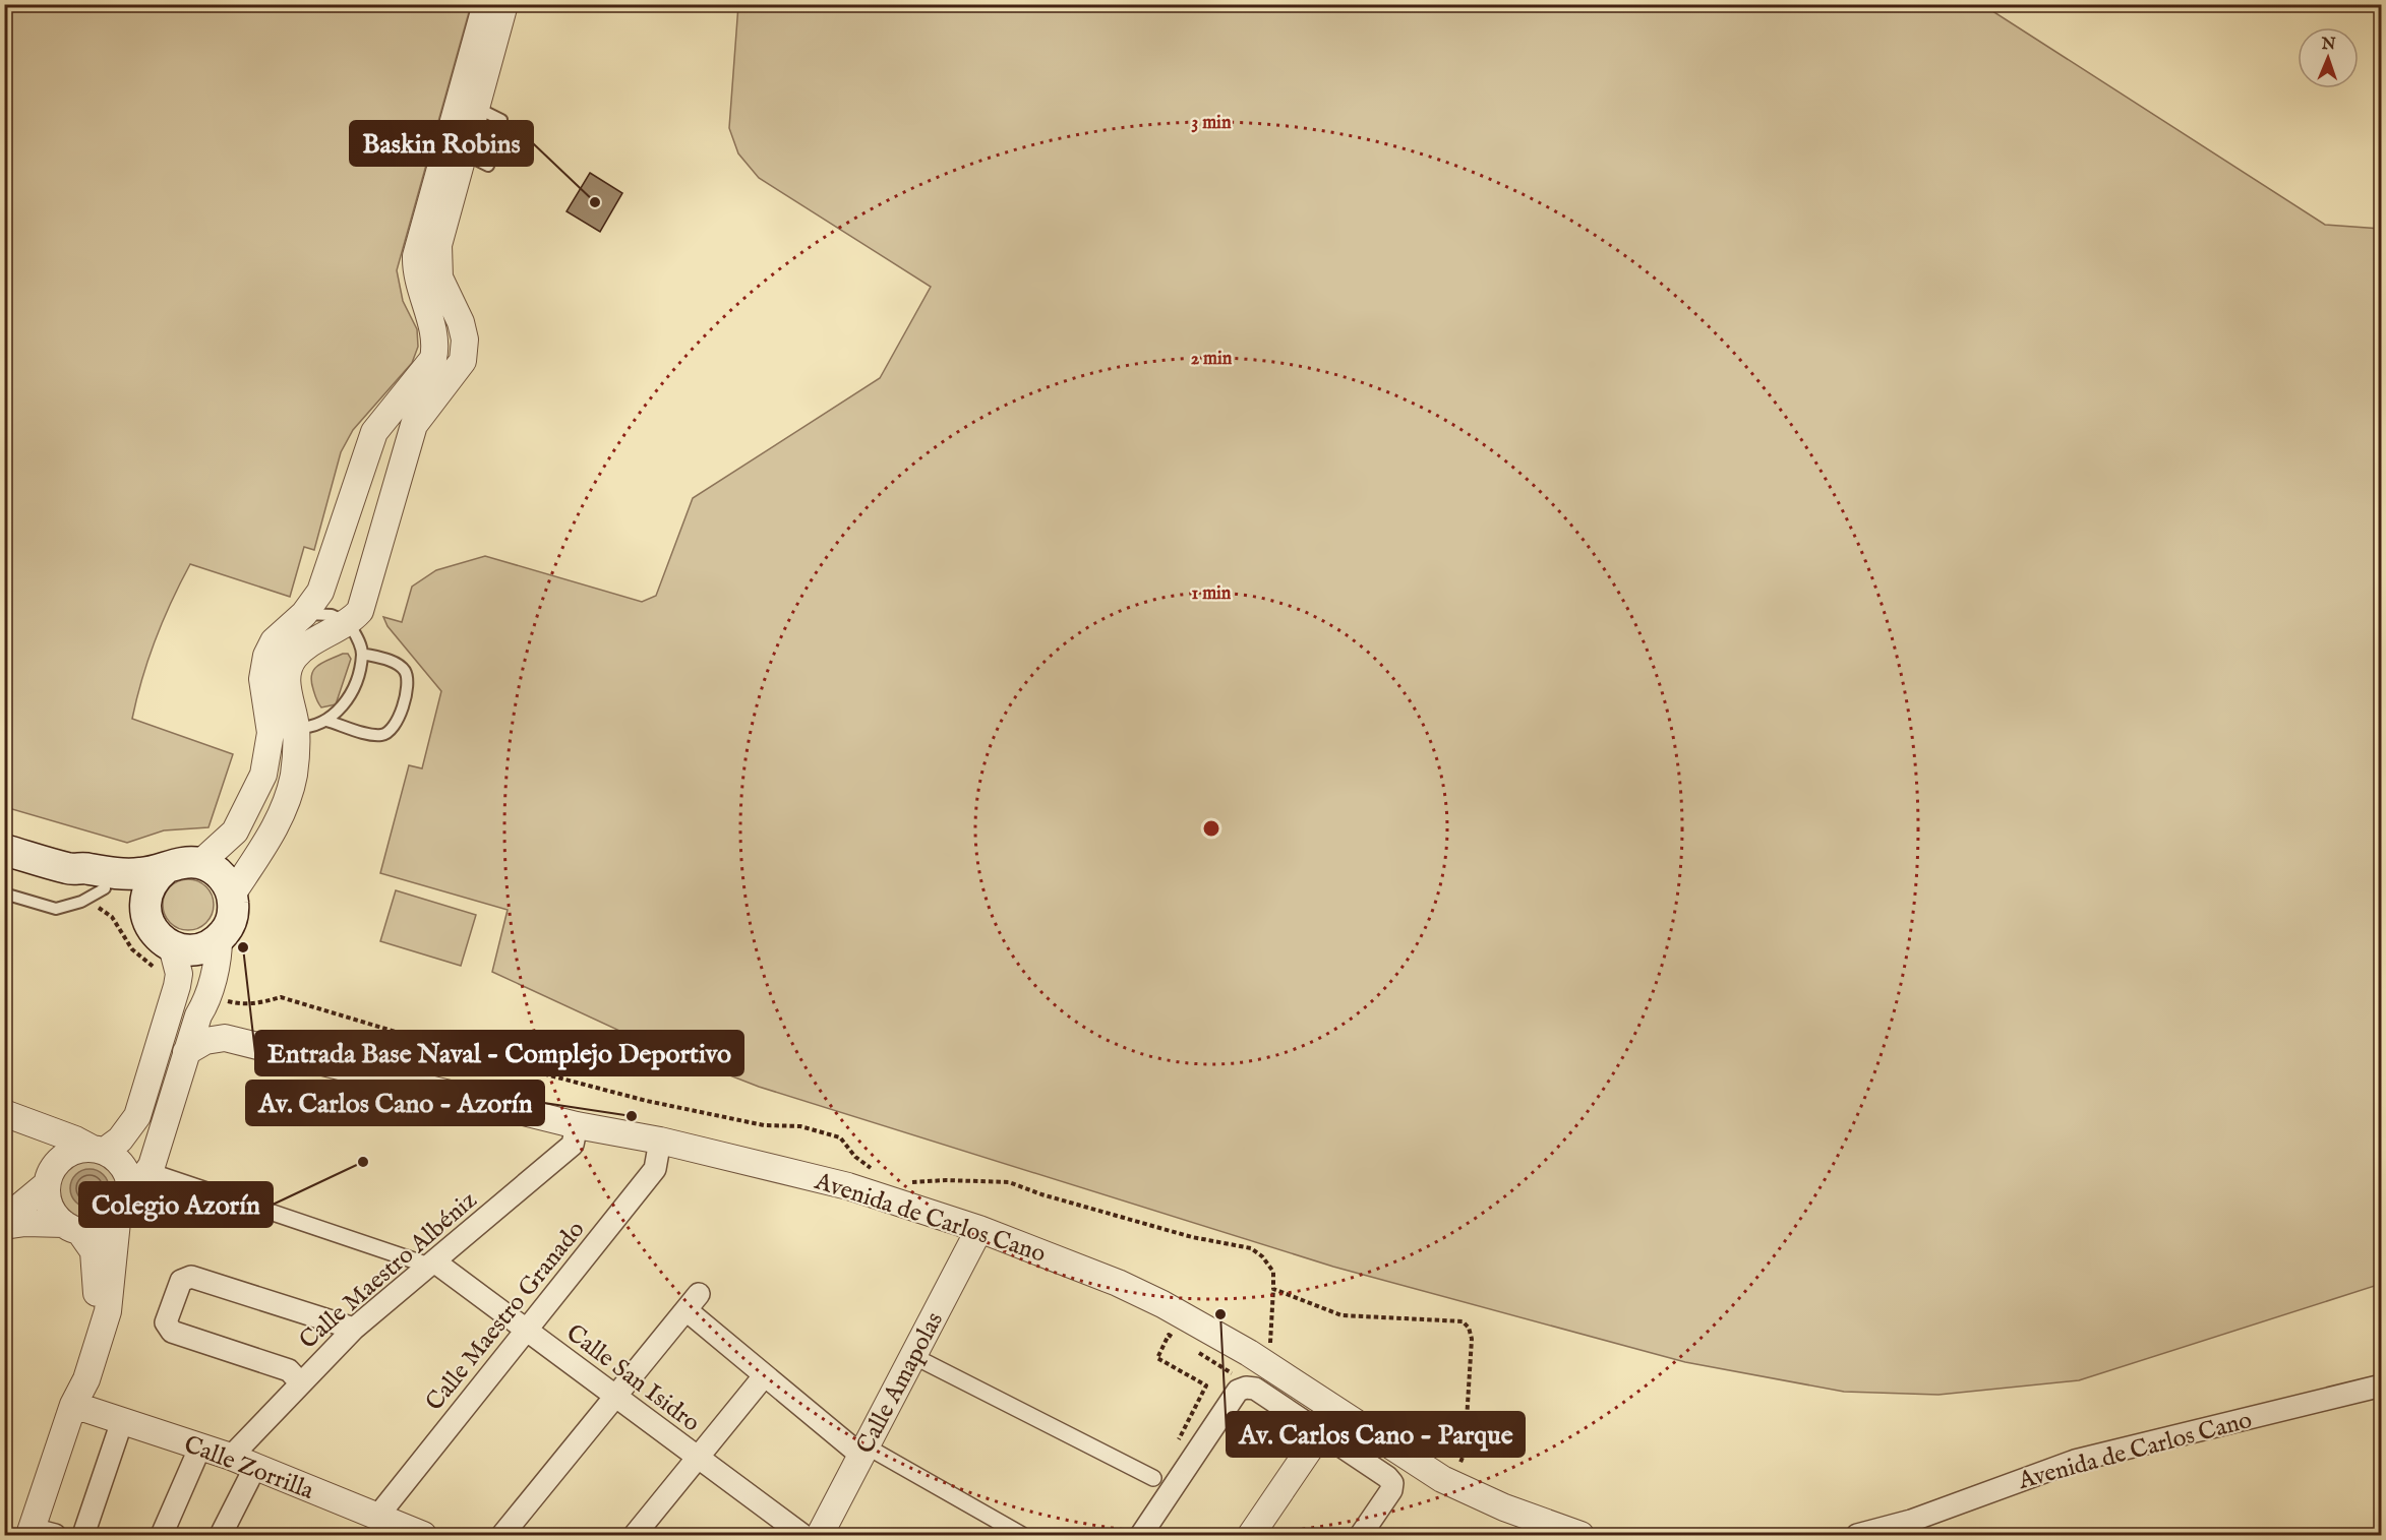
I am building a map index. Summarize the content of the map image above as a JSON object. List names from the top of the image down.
{
  "streets": {
    "street": [
      "Avenida de Carlos Cano",
      "Calle Maestro Albéniz",
      "Calle Maestro Granado",
      "Calle San Isidro",
      "Calle Amapolas",
      "Calle Zorrilla"
    ]
  },
  "crossings": [
    ["Avenida de Carlos Cano", "Calle Maestro Albéniz"],
    ["Avenida de Carlos Cano", "Calle Maestro Granado"],
    ["Avenida de Carlos Cano", "Calle Amapolas"],
    ["Calle Maestro Albéniz", "Calle San Isidro"],
    ["Calle Maestro Albéniz", "Calle Zorrilla"],
    ["Calle Maestro Granado", "Calle San Isidro"],
    ["Calle Maestro Granado", "Calle Zorrilla"]
  ],
  "places": [
    "Baskin Robins",
    "Entrada Base Naval - Complejo Deportivo",
    "Av. Carlos Cano - Azorín",
    "Colegio Azorín",
    "Av. Carlos Cano - Parque"
  ],
  "north": "top",
  "rings": ["3 min", "2 min", "1 min"]
}
